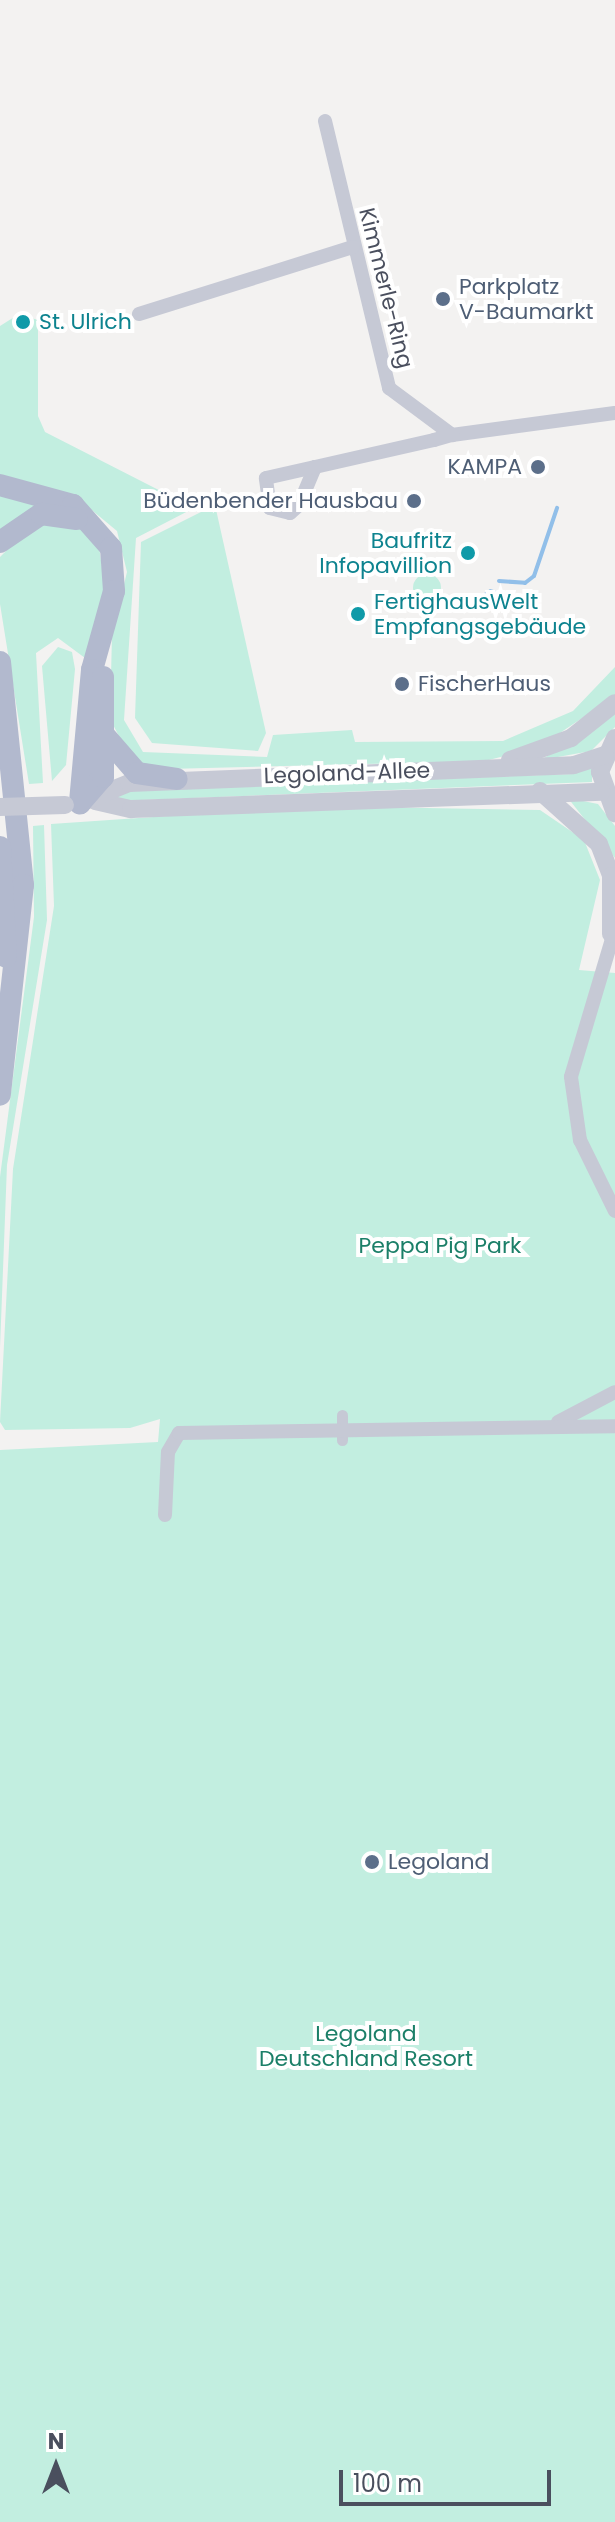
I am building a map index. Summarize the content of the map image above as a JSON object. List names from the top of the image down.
{
  "streets": {
    "street": ["Kimmerle-Ring", "Legoland-Allee"]
  },
  "parks": ["Peppa Pig Park", "Legoland Deutschland Resort"],
  "places": [
    "Parkplatz V-Baumarkt",
    "St. Ulrich",
    "KAMPA",
    "Büdenbender Hausbau",
    "Baufritz Infopavillion",
    "FertighausWelt Empfangsgebäude",
    "FischerHaus",
    "Legoland"
  ],
  "scale_bar": "100 m",
  "north": "top"
}
